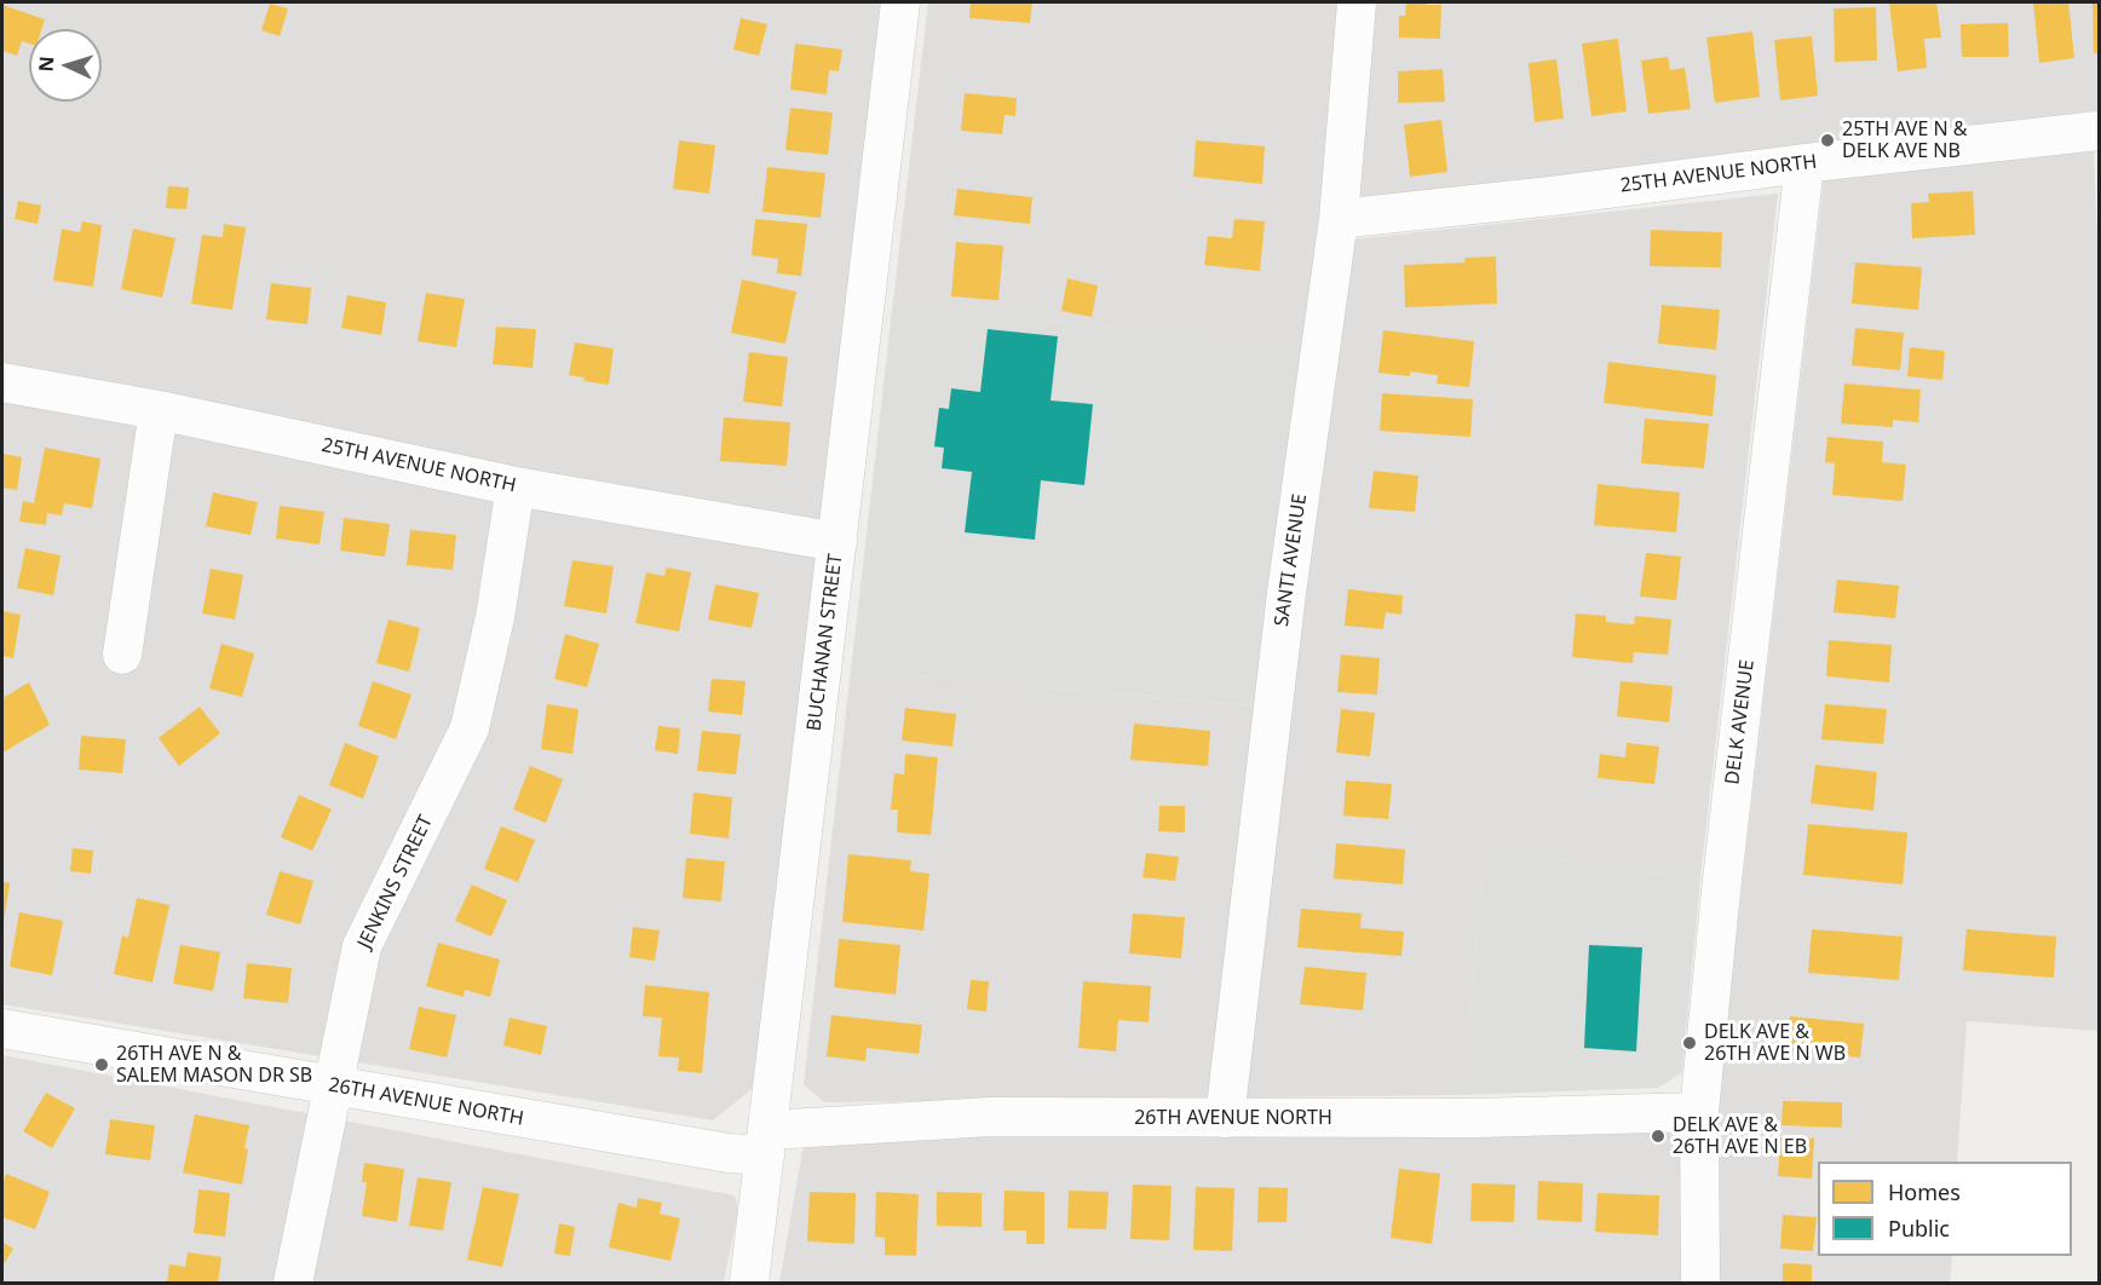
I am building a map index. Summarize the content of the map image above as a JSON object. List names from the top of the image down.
{
  "streets": {
    "street": [
      "25TH AVENUE NORTH",
      "SANTI AVENUE",
      "BUCHANAN STREET",
      "DELK AVENUE",
      "JENKINS STREET",
      "26TH AVENUE NORTH"
    ]
  },
  "crossings": [
    ["25TH AVENUE NORTH", "SANTI AVENUE"],
    ["25TH AVENUE NORTH", "BUCHANAN STREET"],
    ["25TH AVENUE NORTH", "DELK AVENUE"],
    ["25TH AVENUE NORTH", "JENKINS STREET"],
    ["SANTI AVENUE", "26TH AVENUE NORTH"],
    ["BUCHANAN STREET", "26TH AVENUE NORTH"],
    ["DELK AVENUE", "26TH AVENUE NORTH"],
    ["JENKINS STREET", "26TH AVENUE NORTH"]
  ],
  "places": [
    "25TH AVE N & DELK AVE NB",
    "DELK AVE & 26TH AVE N WB",
    "26TH AVE N & SALEM MASON DR SB",
    "DELK AVE & 26TH AVE N EB"
  ],
  "legend": ["Homes", "Public"],
  "north": "left"
}
